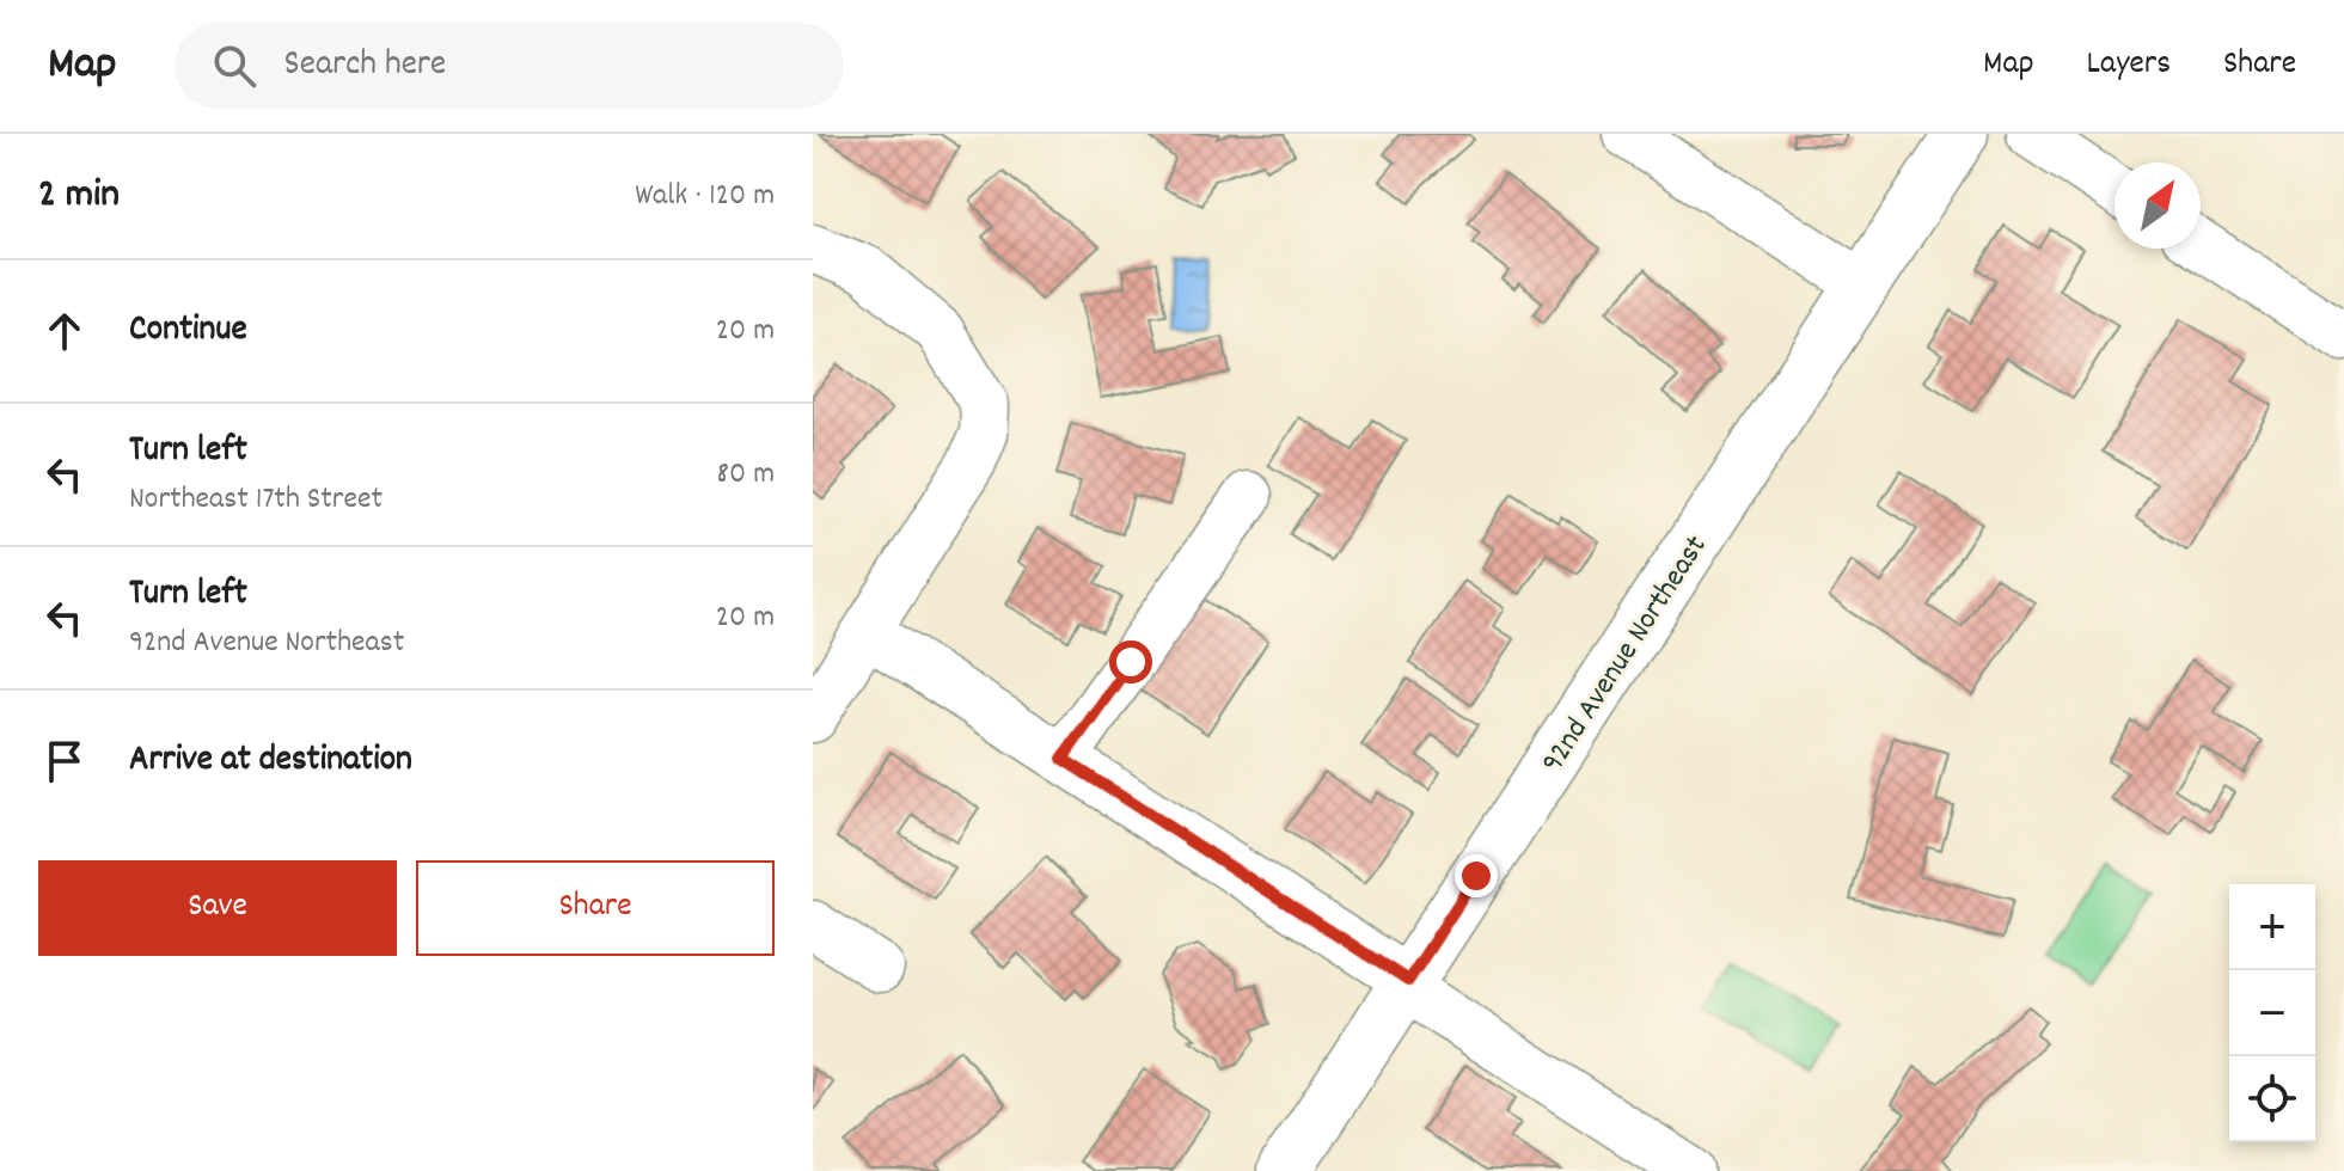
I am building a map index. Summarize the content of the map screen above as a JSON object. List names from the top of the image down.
{
  "streets": {
    "main road": ["92nd Avenue Northeast"]
  },
  "north": "top right",
  "page": {
    "header": "Map",
    "search": "Search here",
    "nav": ["Map", "Layers", "Share"],
    "heading": ["2 min", "Walk · 120 m"],
    "list": [
      ["Continue", "20 m"],
      ["Turn left", "Northeast 17th Street", "80 m"],
      ["Turn left", "92nd Avenue Northeast", "20 m"],
      "Arrive at destination"
    ],
    "buttons": ["Save", "Share"],
    "map_buttons": ["+", "−"]
  }
}
